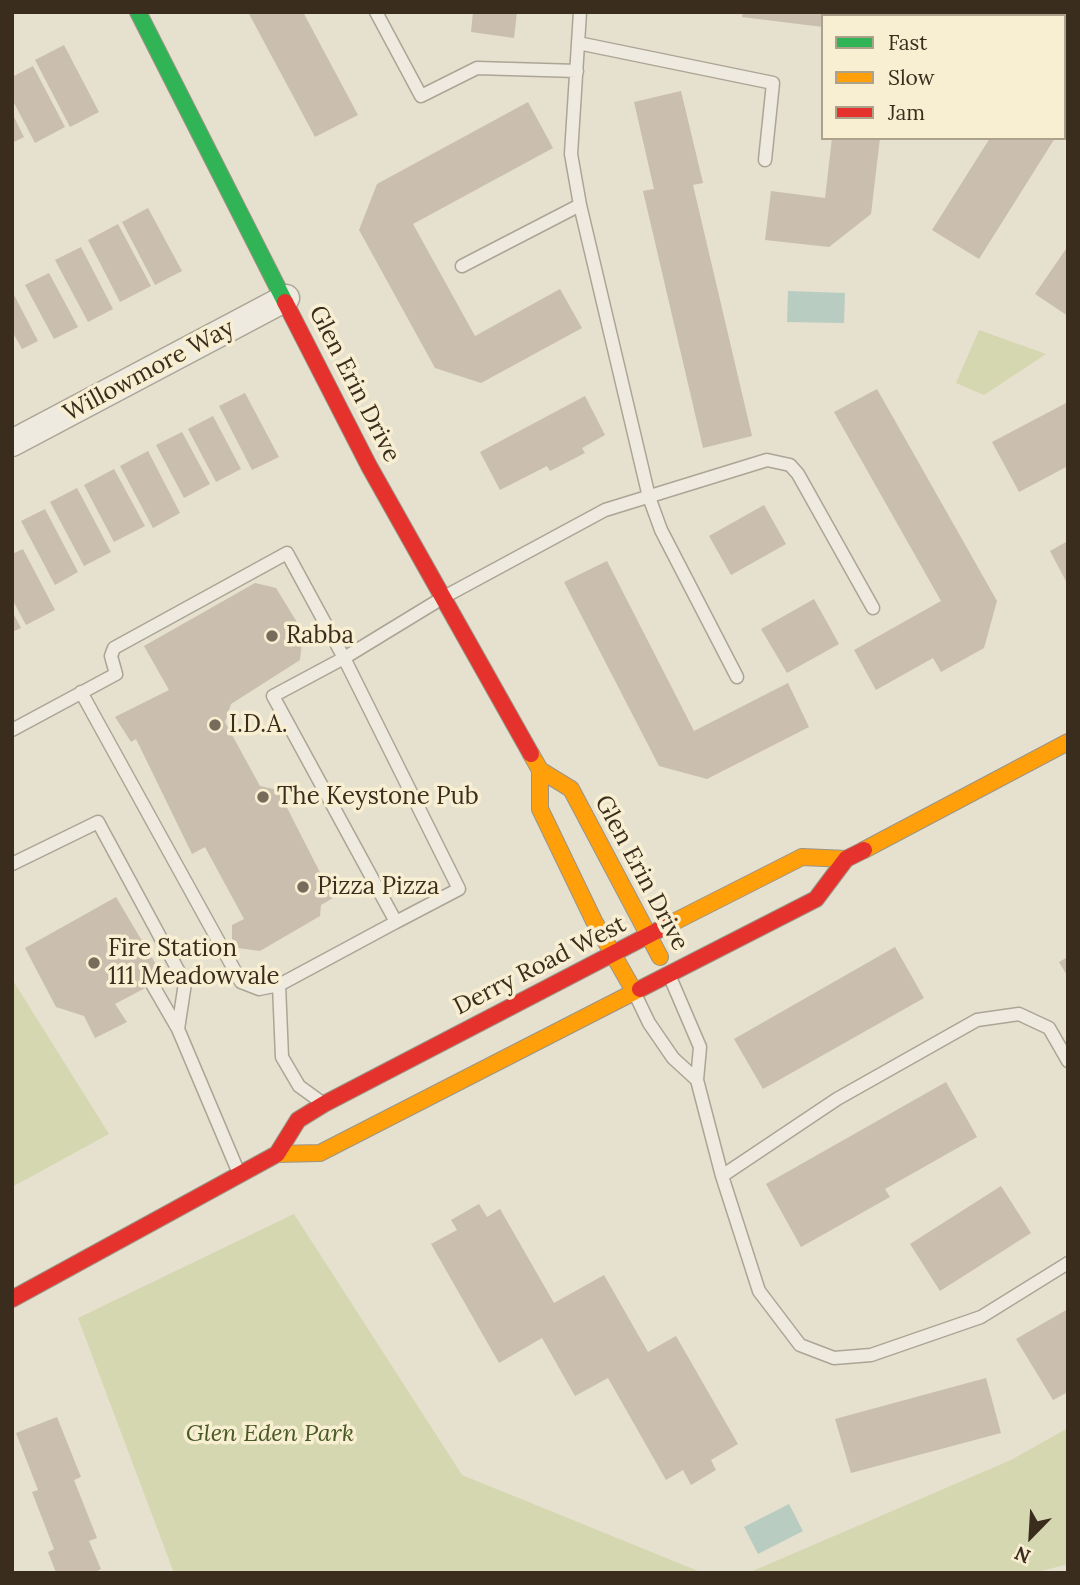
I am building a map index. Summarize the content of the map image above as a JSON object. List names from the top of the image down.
{
  "streets": {
    "main road": ["Glen Erin Drive", "Derry Road West"],
    "street": ["Willowmore Way"]
  },
  "crossings": [
    ["Willowmore Way", "Glen Erin Drive"],
    ["Glen Erin Drive", "Derry Road West"]
  ],
  "parks": ["Glen Eden Park"],
  "places": [
    "Rabba",
    "I.D.A.",
    "The Keystone Pub",
    "Pizza Pizza",
    "Fire Station 111 Meadowvale"
  ],
  "legend": ["Fast", "Slow", "Jam"],
  "north": "bottom left"
}
